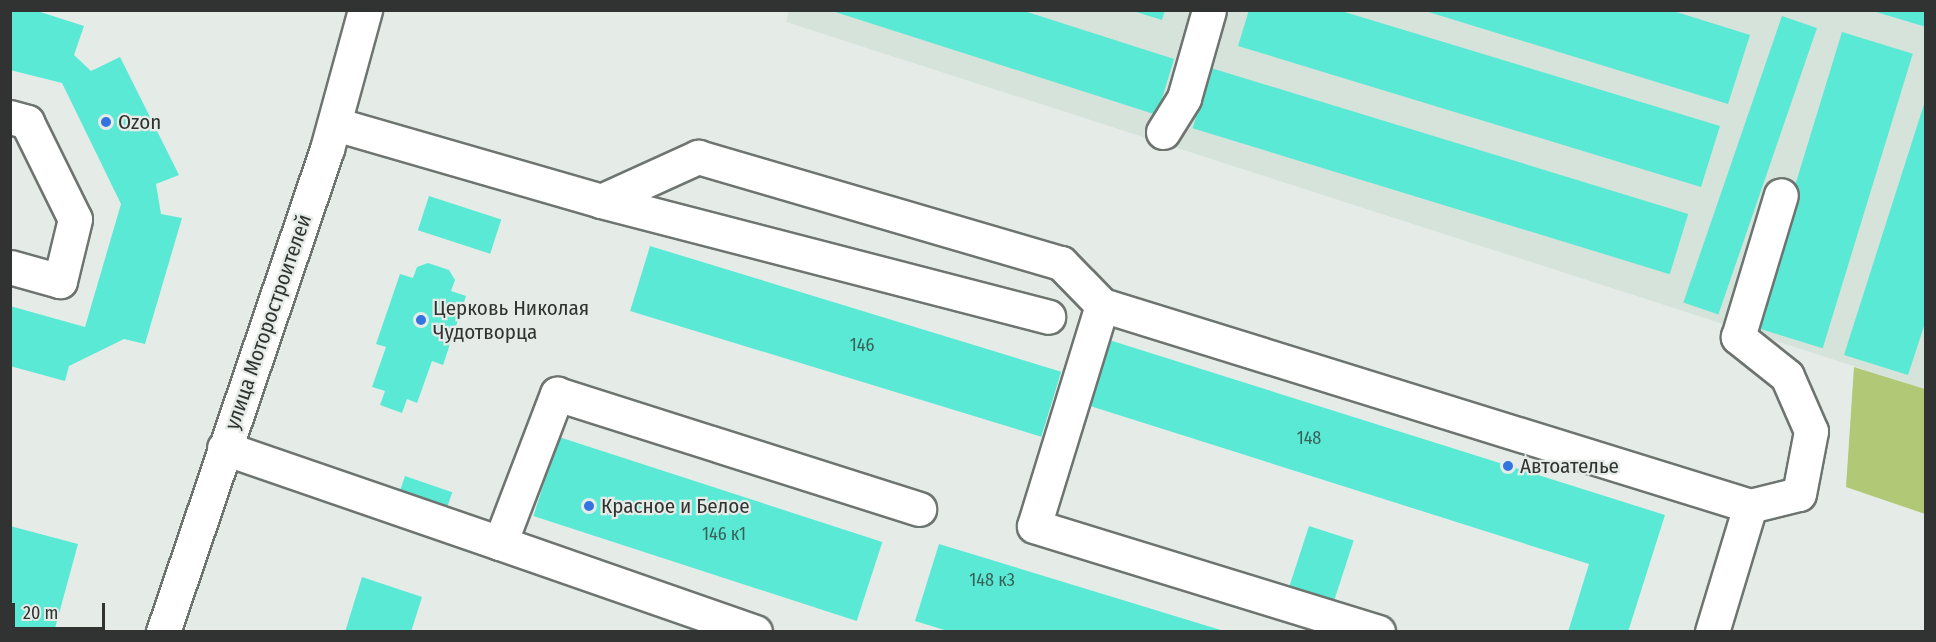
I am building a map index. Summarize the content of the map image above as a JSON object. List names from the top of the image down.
{
  "streets": {
    "street": ["улица Моторостроителей"]
  },
  "places": [
    "Ozon",
    "Церковь Николая Чудотворца",
    "Автоателье",
    "Красное и Белое"
  ],
  "house_numbers": [
    "146",
    "148",
    "146 к1",
    "148 к3"
  ],
  "scale_bar": "20 m"
}
